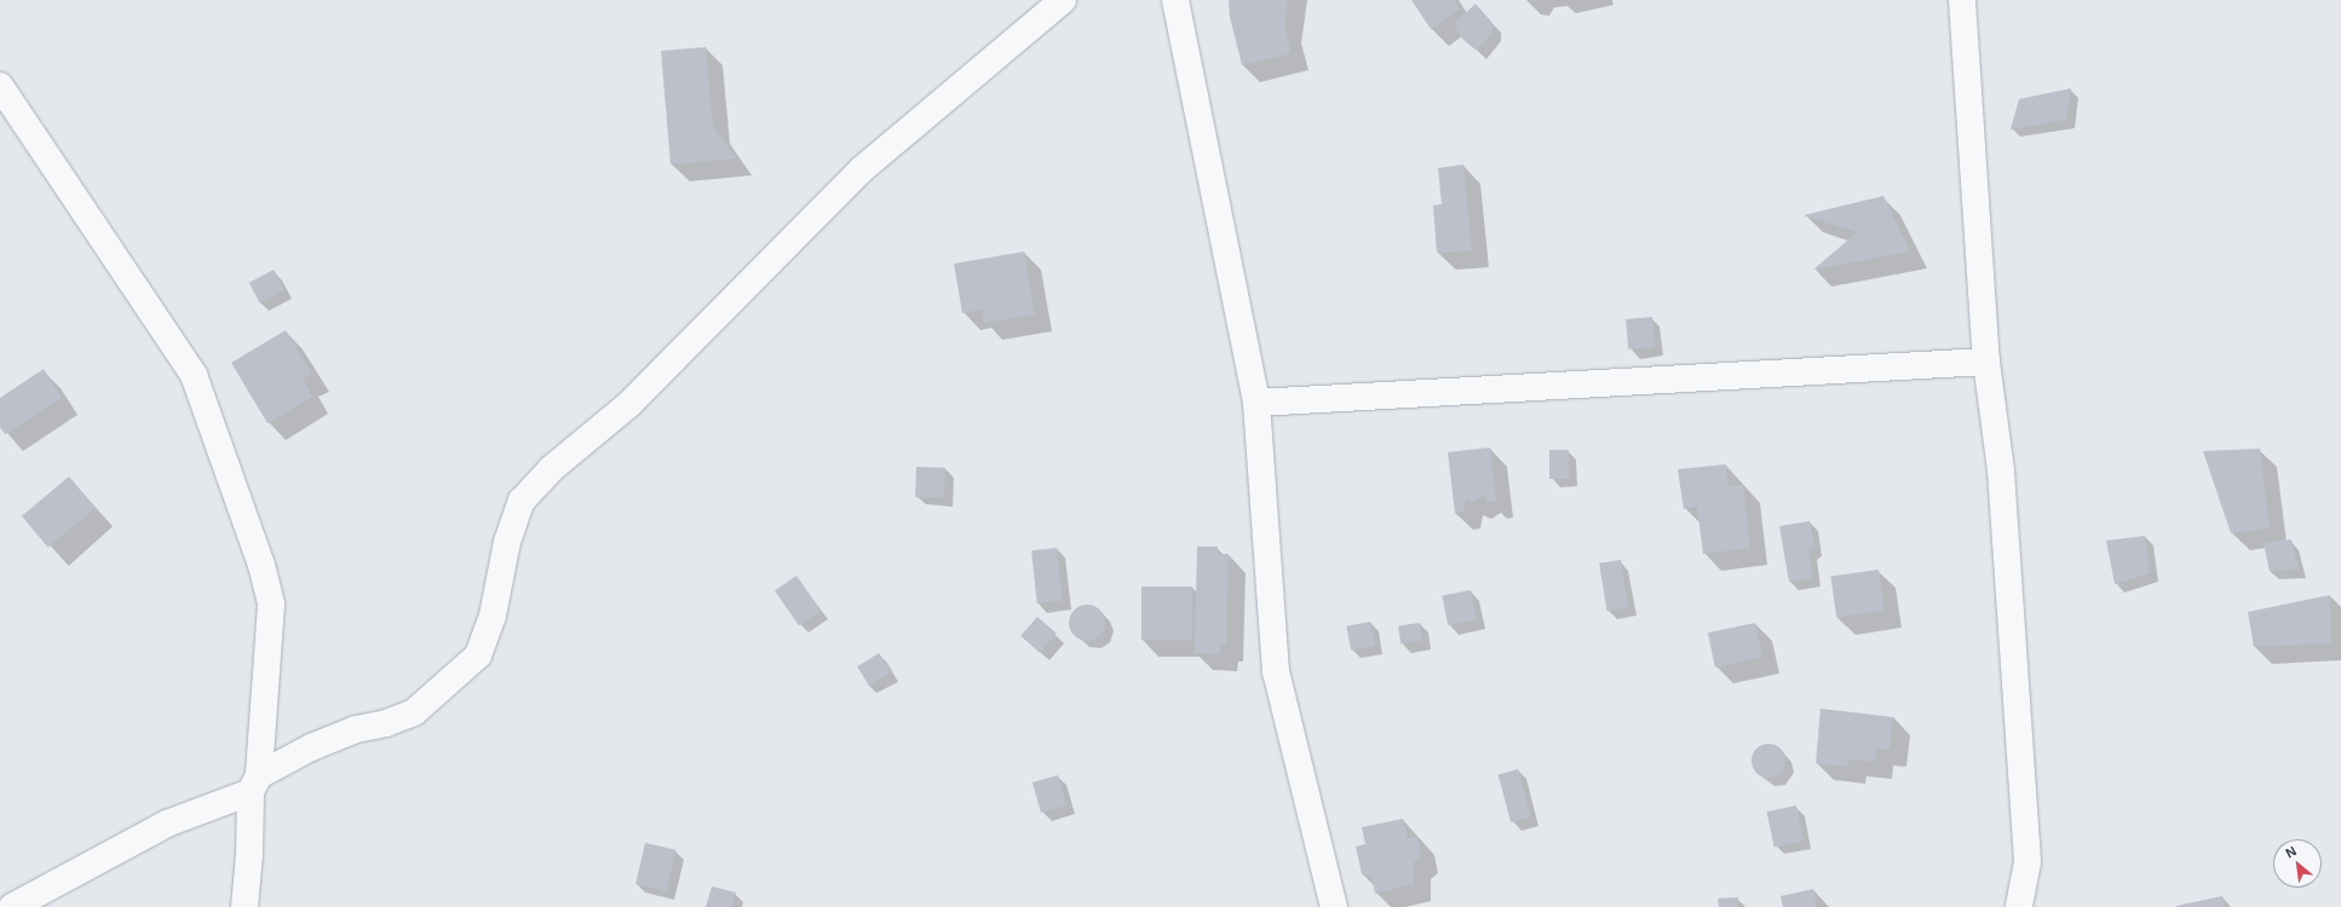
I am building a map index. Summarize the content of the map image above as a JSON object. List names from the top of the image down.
{
  "north": "top left"
}
